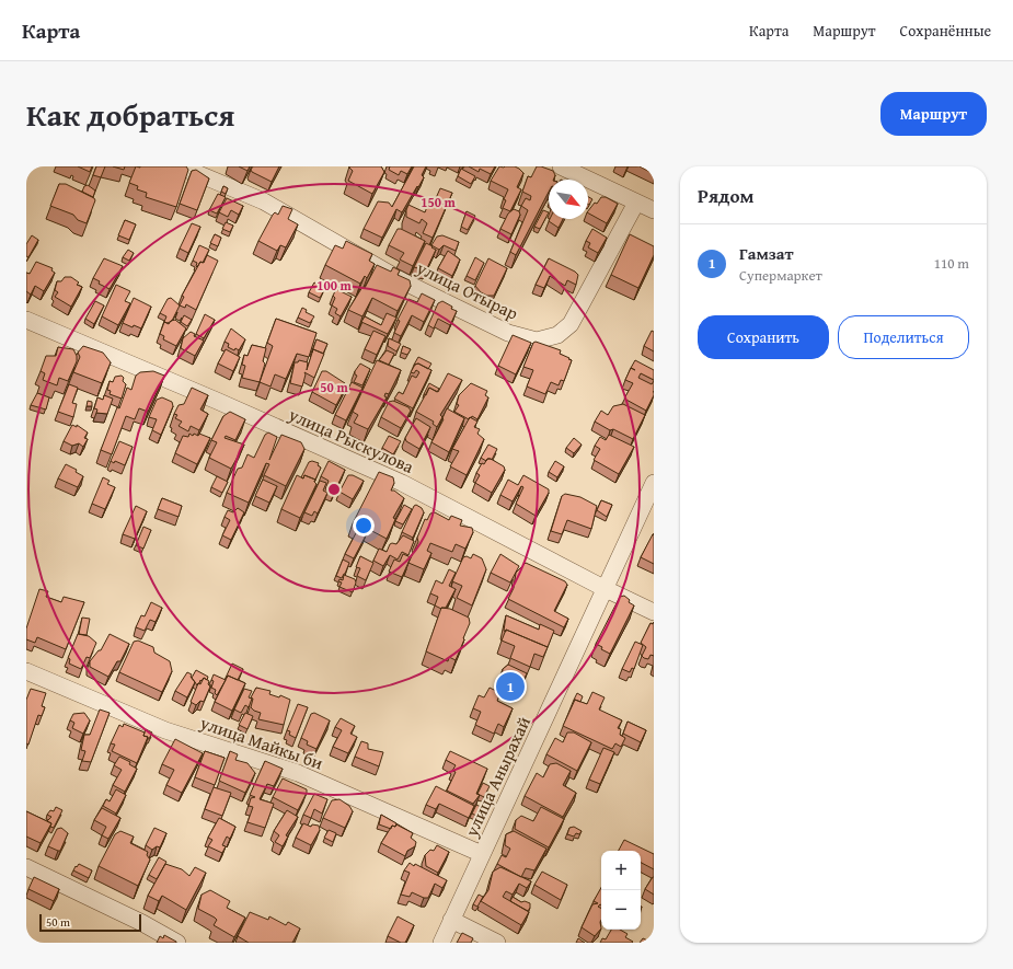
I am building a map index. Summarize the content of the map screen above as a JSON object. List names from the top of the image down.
{
  "streets": {
    "street": [
      "улица Отырар",
      "улица Рыскулова",
      "улица Майкы би",
      "улица Анырахай"
    ]
  },
  "crossings": [
    ["улица Рыскулова", "улица Анырахай"],
    ["улица Майкы би", "улица Анырахай"]
  ],
  "scale_bar": "50 m",
  "north": "bottom right",
  "page": {
    "header": "Карта",
    "nav": ["Карта", "Маршрут", "Сохранённые"],
    "title": "Как добраться",
    "buttons": [
      "Маршрут",
      ["Сохранить", "Поделиться"]
    ],
    "heading": "Рядом",
    "list": [
      {
        "mark": "1",
        "name": "Гамзат",
        "note": "Супермаркет",
        "value": "110 m"
      }
    ],
    "pins": "1",
    "map_buttons": ["+", "−"],
    "scale": "50 m"
  },
  "rings": ["150 m", "100 m", "50 m"]
}
